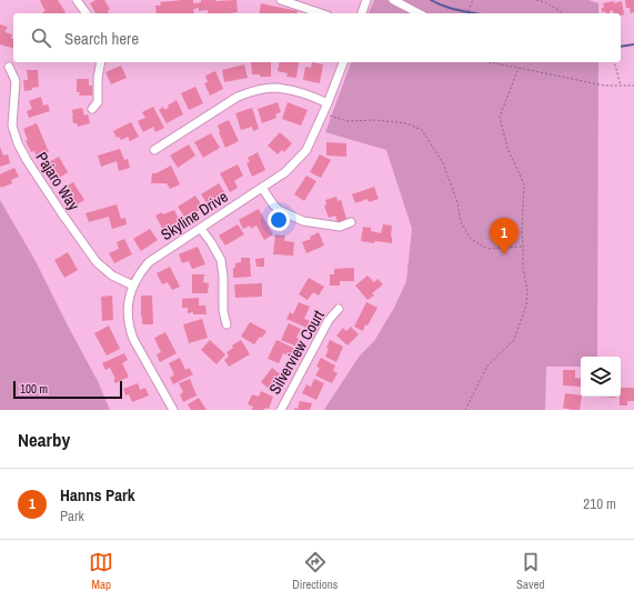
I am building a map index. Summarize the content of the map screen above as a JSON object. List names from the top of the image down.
{
  "streets": {
    "street": ["Pajaro Way", "Skyline Drive", "Silverview Court"]
  },
  "crossings": [
    ["Pajaro Way", "Skyline Drive"]
  ],
  "scale_bar": "100 m",
  "page": {
    "search": "Search here",
    "pins": "1",
    "scale": "100 m",
    "heading": "Nearby",
    "list": [
      {
        "mark": "1",
        "name": "Hanns Park",
        "note": "Park",
        "value": "210 m"
      }
    ],
    "nav": ["Map", "Directions", "Saved"]
  }
}
